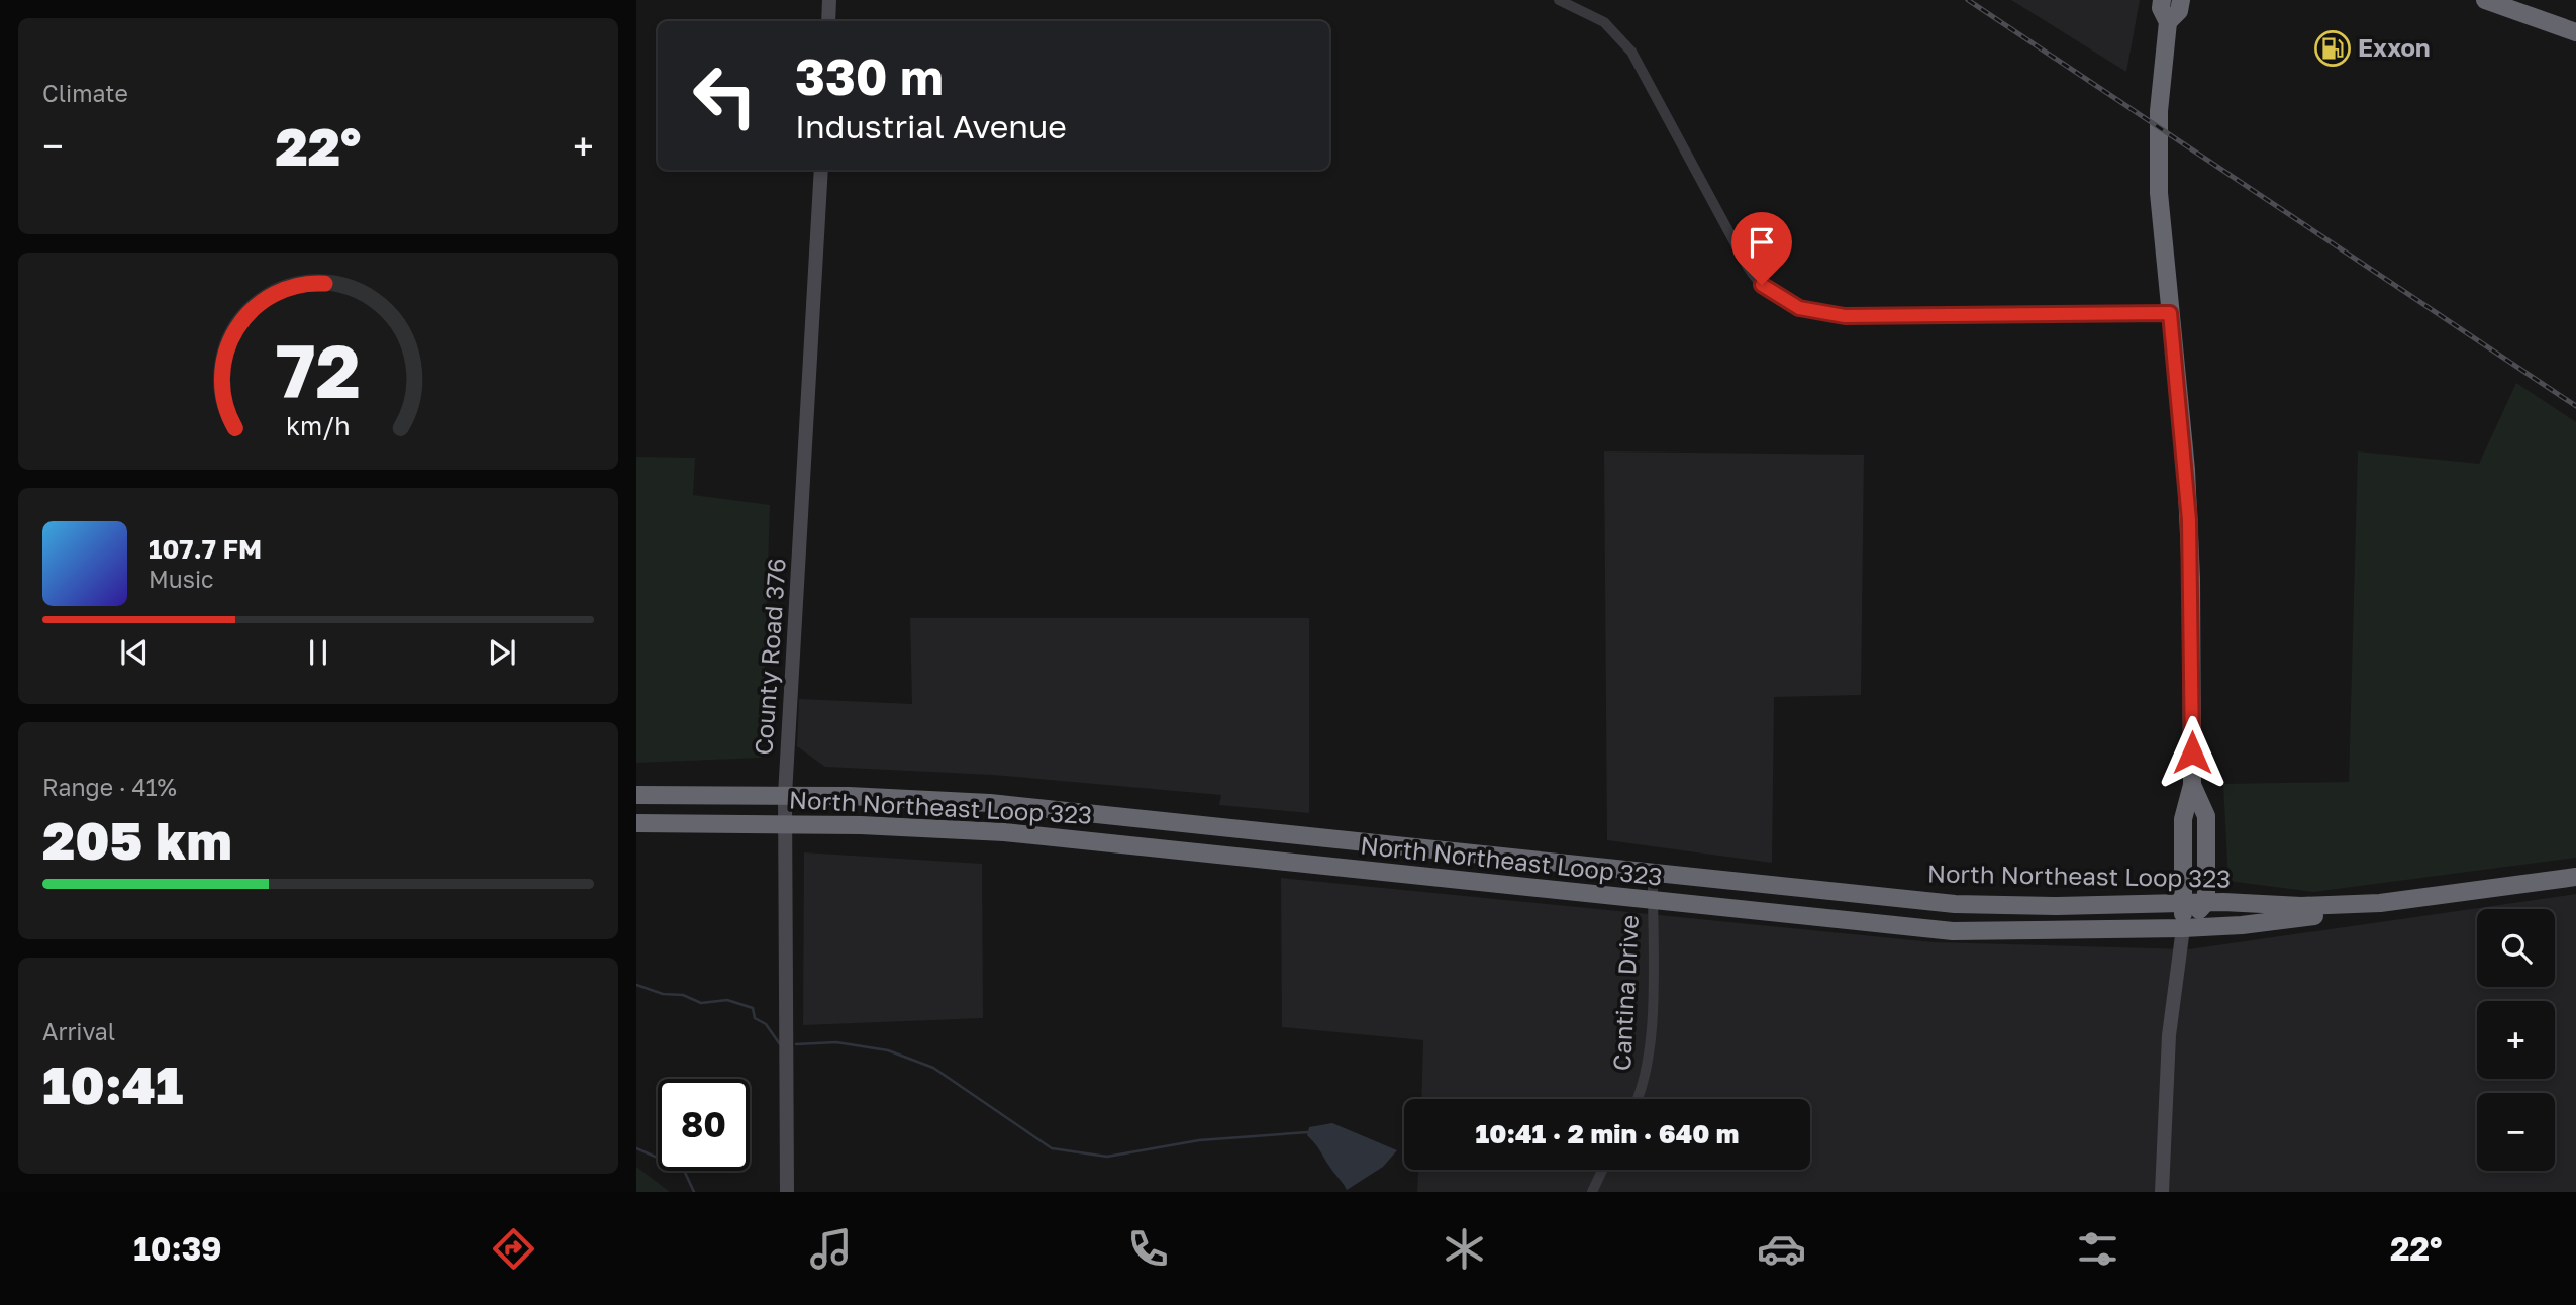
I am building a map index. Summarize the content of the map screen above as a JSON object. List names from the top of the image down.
{
  "streets": {
    "highway": ["North Northeast Loop 323"],
    "street": ["County Road 376", "Cantina Drive"]
  },
  "crossings": [
    ["County Road 376", "North Northeast Loop 323"],
    ["North Northeast Loop 323", "Cantina Drive"]
  ],
  "places": {
    "fuel station": ["Exxon"]
  },
  "page": {
    "tile": [
      "Climate",
      ["Range · 41%", "205 km"],
      ["Arrival", "10:41"]
    ],
    "turn": ["330 m", "Industrial Avenue"],
    "heat": ["−", "22°", "+"],
    "song": ["107.7 FM", "Music"],
    "map_buttons": ["+", "−"],
    "limit": "80",
    "trip": "10:41 · 2 min · 640 m",
    "tabs": ["10:39", "22°"],
    "gauge": ["72", "km/h"]
  }
}
